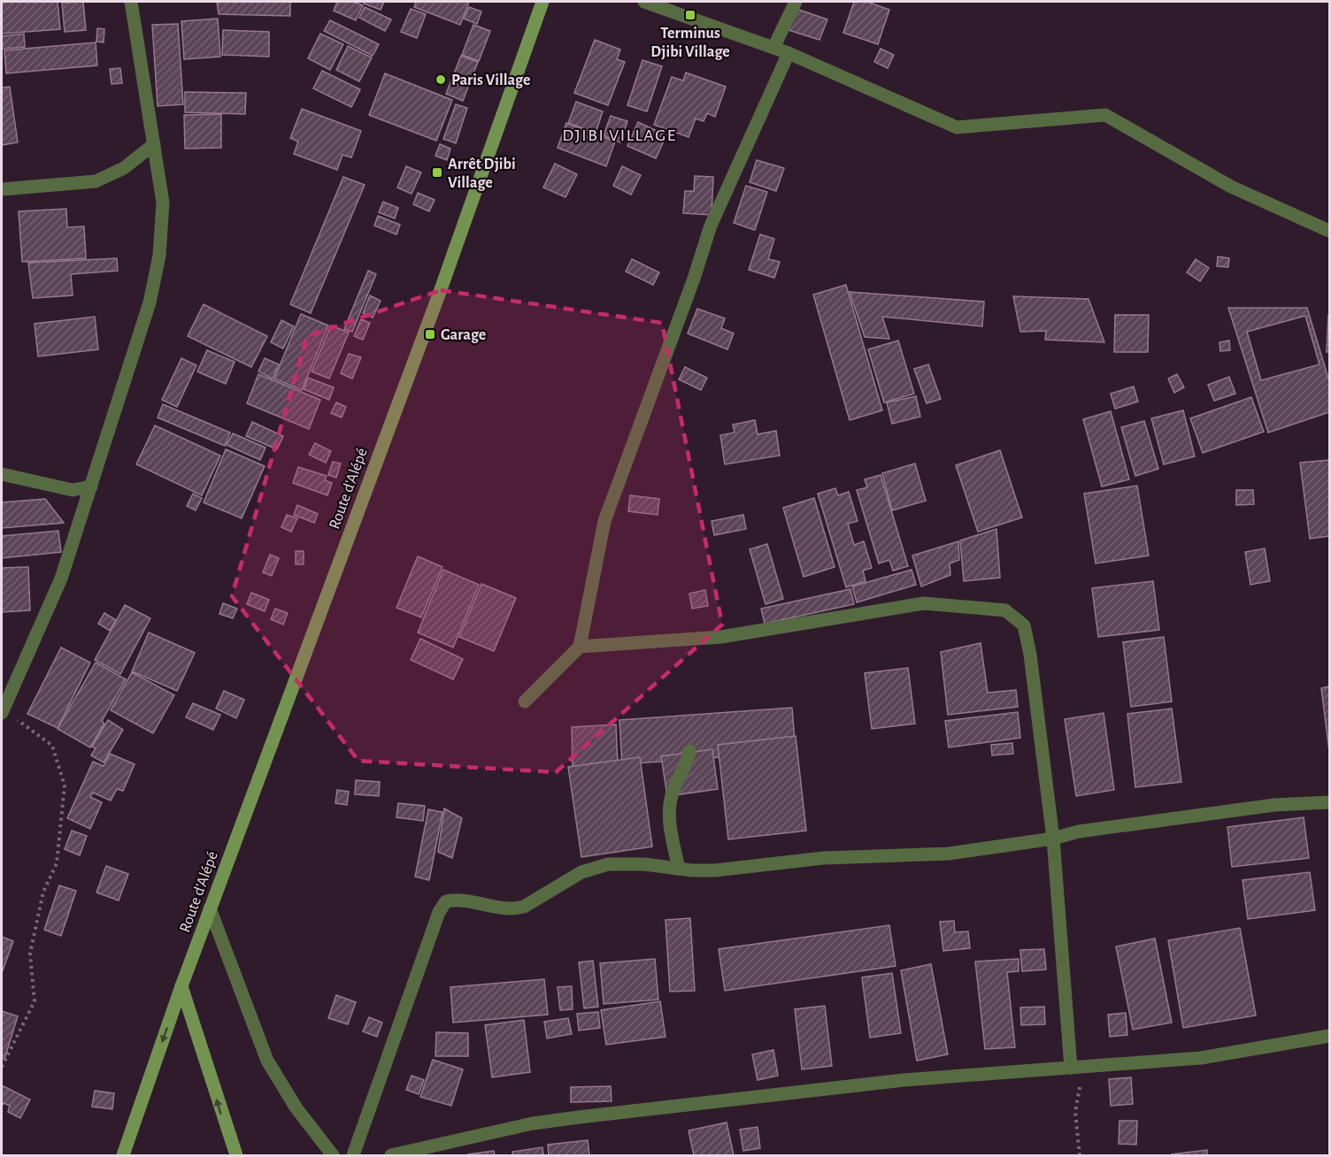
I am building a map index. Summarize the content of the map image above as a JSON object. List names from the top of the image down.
{
  "streets": {
    "main road": ["Route d'Alépé"]
  },
  "districts": ["DJIBI VILLAGE"],
  "places": {
    "transit": ["Terminus Djibi Village", "Arrêt Djibi Village", "Garage"],
    "other": ["Paris Village"]
  }
}
